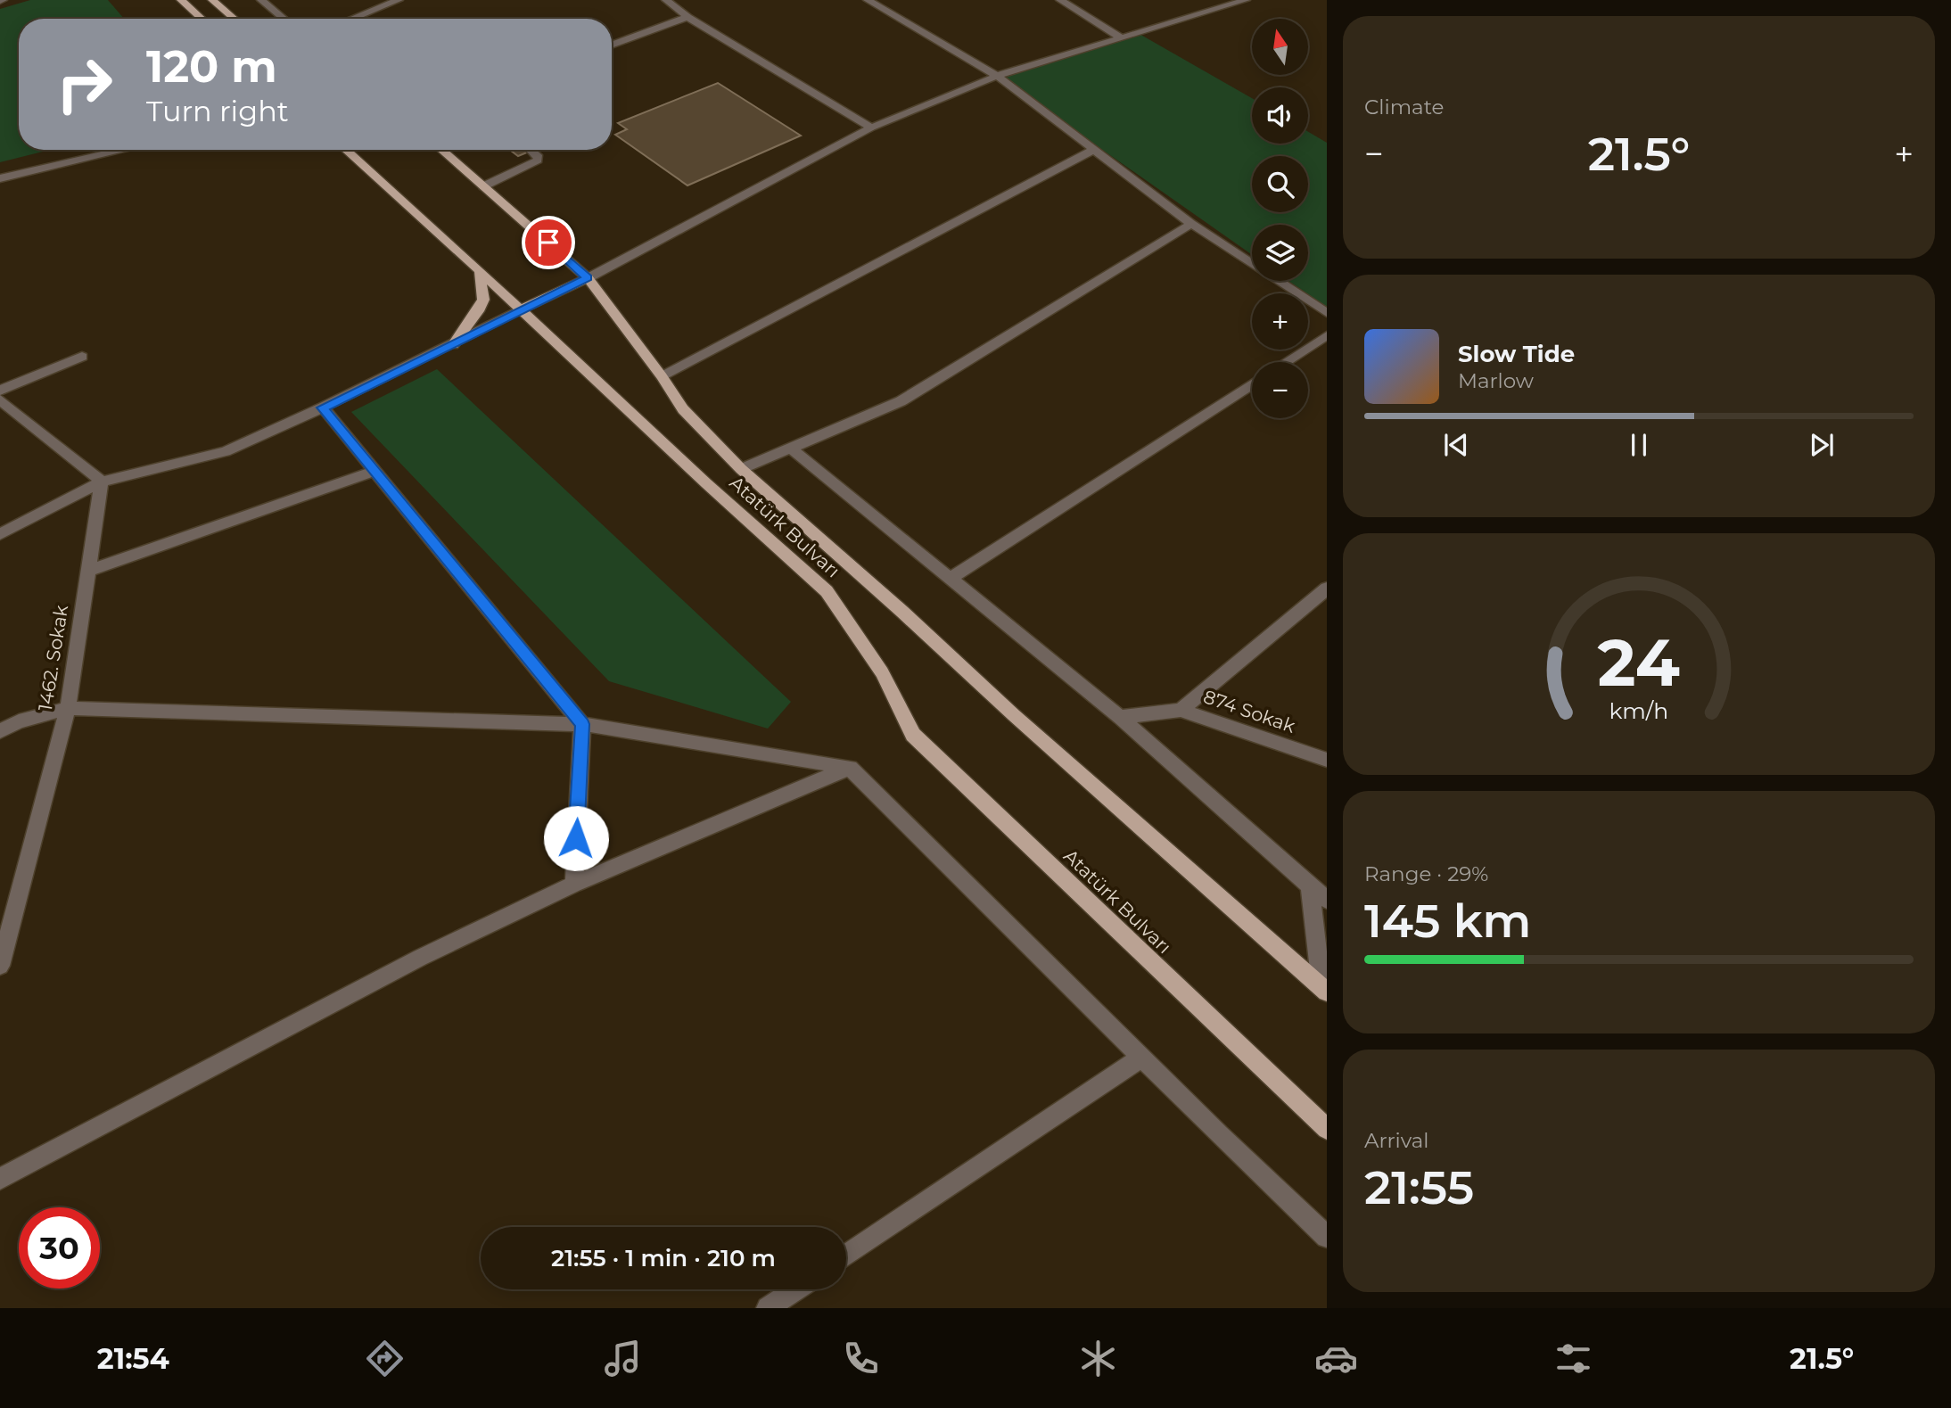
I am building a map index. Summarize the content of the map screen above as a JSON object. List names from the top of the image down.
{
  "streets": {
    "main road": ["Atatürk Bulvarı"],
    "street": ["1462. Sokak", "874 Sokak"]
  },
  "north": "top",
  "page": {
    "tile": [
      "Climate",
      ["Range · 29%", "145 km"],
      ["Arrival", "21:55"]
    ],
    "map_buttons": ["+", "−"],
    "turn": ["120 m", "Turn right"],
    "heat": ["−", "21.5°", "+"],
    "song": ["Slow Tide", "Marlow"],
    "limit": "30",
    "trip": "21:55 · 1 min · 210 m",
    "tabs": ["21:54", "21.5°"],
    "gauge": ["24", "km/h"]
  }
}
